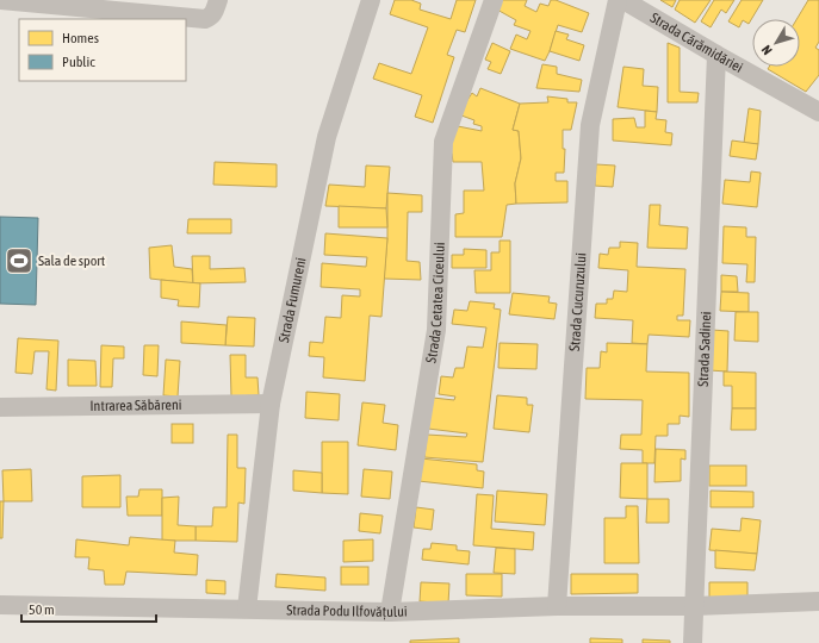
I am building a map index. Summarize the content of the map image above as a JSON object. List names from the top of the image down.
{
  "streets": {
    "street": [
      "Strada Cărămidăriei",
      "Strada Fumureni",
      "Strada Cetatea Ciceului",
      "Strada Cucuruzului",
      "Strada Sadinei",
      "Intrarea Săbăreni",
      "Strada Podu Ilfovățului"
    ]
  },
  "crossings": [
    ["Strada Cărămidăriei", "Strada Sadinei"],
    ["Strada Fumureni", "Intrarea Săbăreni"],
    ["Strada Fumureni", "Strada Podu Ilfovățului"],
    ["Strada Cetatea Ciceului", "Strada Podu Ilfovățului"],
    ["Strada Cucuruzului", "Strada Podu Ilfovățului"],
    ["Strada Sadinei", "Strada Podu Ilfovățului"]
  ],
  "places": {
    "sports": ["Sala de sport"]
  },
  "legend": ["Homes", "Public"],
  "scale_bar": "50 m",
  "north": "bottom left"
}
